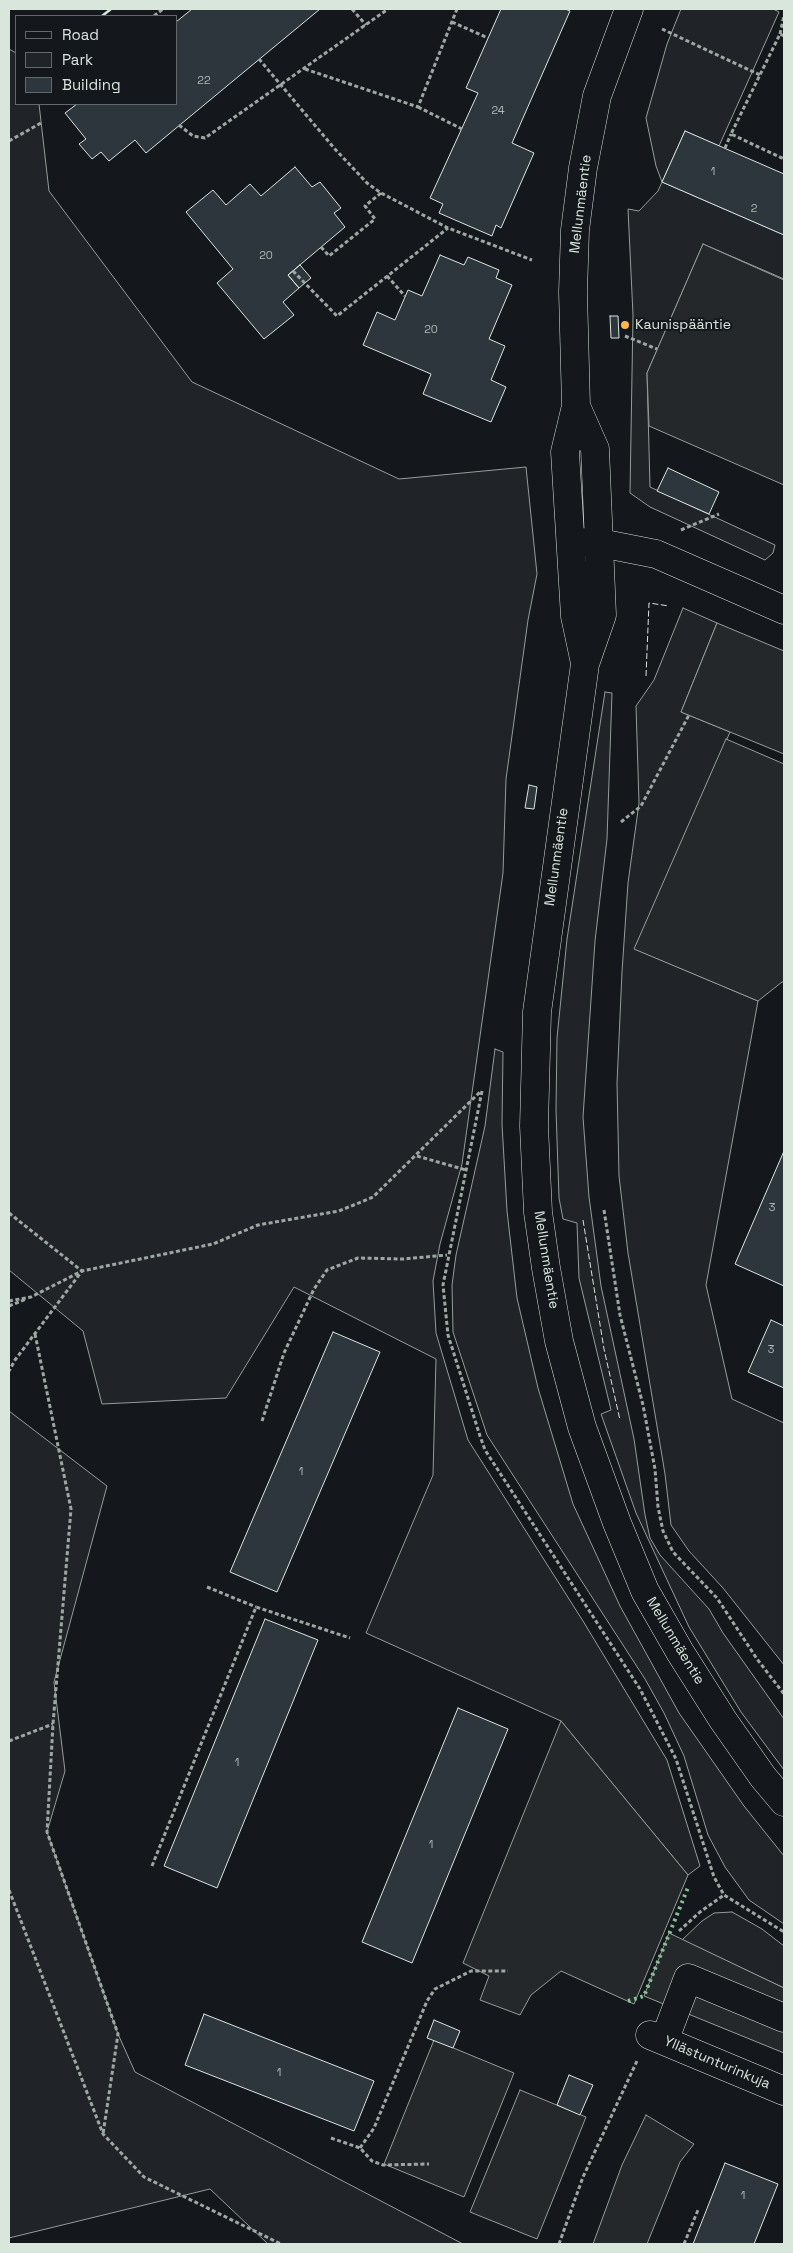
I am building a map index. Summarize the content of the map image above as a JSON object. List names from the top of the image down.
{
  "streets": {
    "main road": ["Mellunmäentie", "Yllästunturinkuja"]
  },
  "places": ["Kaunispääntie"],
  "house_numbers": [
    "22",
    "24",
    "1",
    "2",
    "20",
    "20",
    "3",
    "3",
    "1",
    "1",
    "1",
    "1",
    "1"
  ],
  "legend": ["Road", "Park", "Building"]
}
